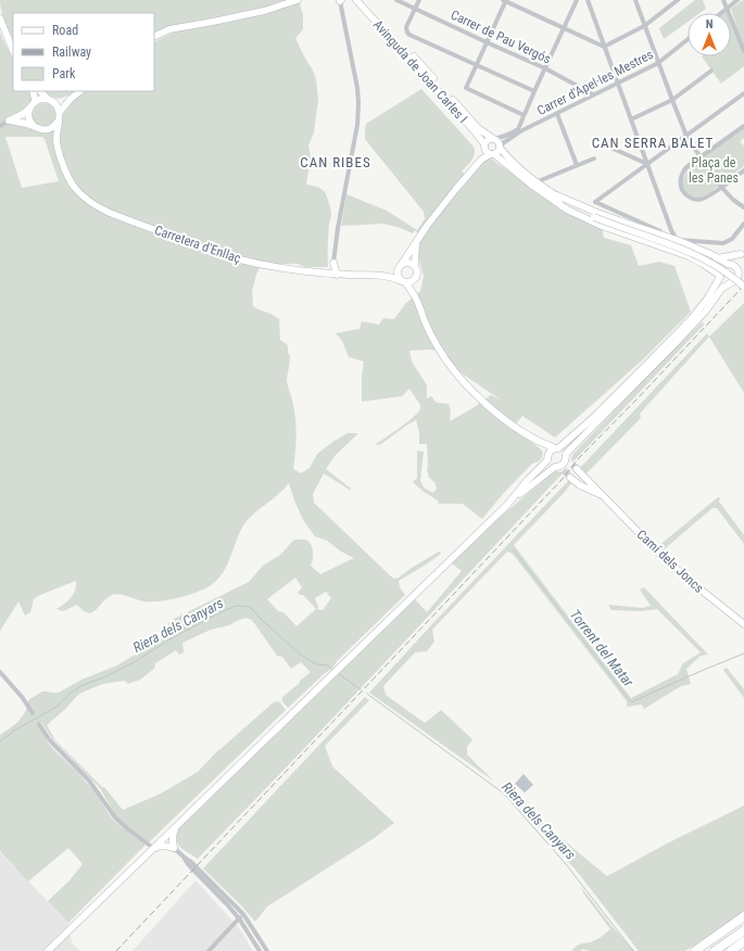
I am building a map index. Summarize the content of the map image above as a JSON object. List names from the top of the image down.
{
  "streets": {
    "street": [
      "Carrer de Pau Vergós",
      "Avinguda de Joan Carles I",
      "Carrer d'Apel·les Mestres",
      "Carretera d'Enllaç",
      "Camí dels Joncs"
    ]
  },
  "crossings": [
    ["Carrer de Pau Vergós", "Carrer d'Apel·les Mestres"],
    ["Avinguda de Joan Carles I", "Carrer d'Apel·les Mestres"]
  ],
  "districts": ["CAN SERRA BALET", "CAN RIBES"],
  "water": ["Riera dels Canyars", "Torrent del Matar"],
  "parks": ["Plaça de les Panes"],
  "legend": ["Road", "Railway", "Park"],
  "north": "top"
}
